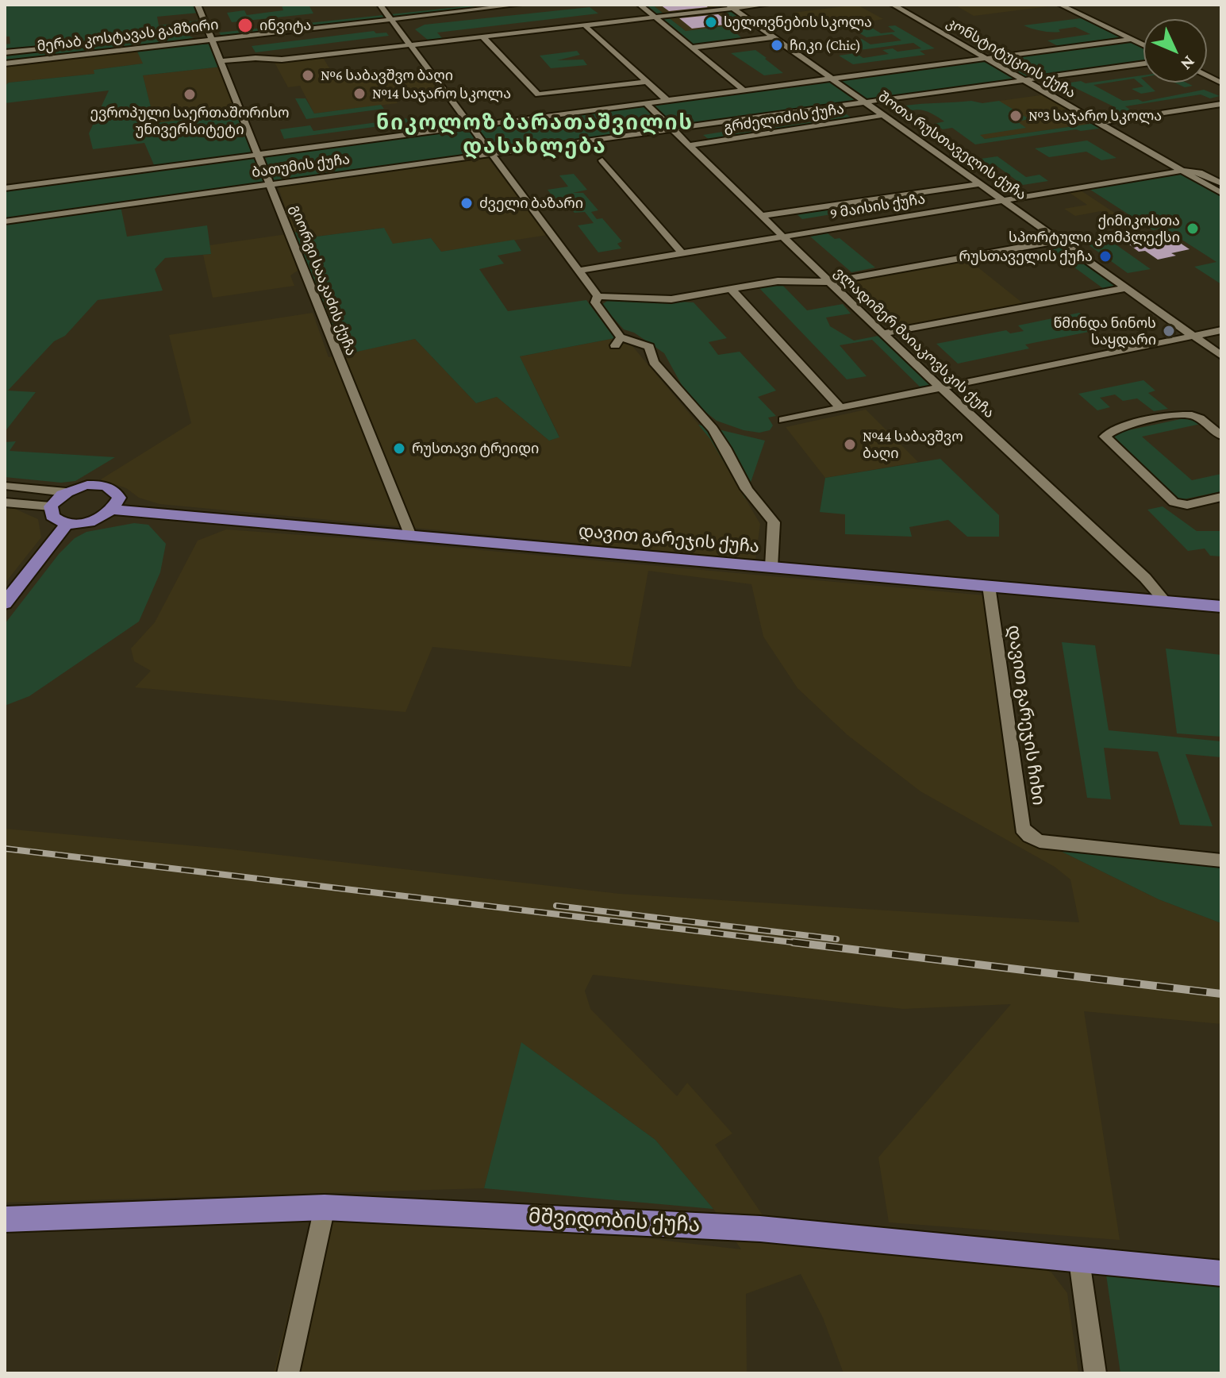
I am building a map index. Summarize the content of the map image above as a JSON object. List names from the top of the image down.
{
  "streets": {
    "main road": ["დავით გარეჯის ქუჩა", "მშვიდობის ქუჩა"],
    "street": [
      "მერაბ კოსტავას გამზირი",
      "კონსტიტუციის ქუჩა",
      "გრძელიძის ქუჩა",
      "შოთა რუსთაველის ქუჩა",
      "ბათუმის ქუჩა",
      "9 მაისის ქუჩა",
      "გიორგი სააკაძის ქუჩა",
      "ვლადიმერ მაიაკოვსკის ქუჩა",
      "დავით გარეჯის ჩიხი"
    ]
  },
  "crossings": [
    ["მერაბ კოსტავას გამზირი", "გიორგი სააკაძის ქუჩა"],
    ["კონსტიტუციის ქუჩა", "ბათუმის ქუჩა"],
    ["კონსტიტუციის ქუჩა", "9 მაისის ქუჩა"],
    ["გრძელიძის ქუჩა", "შოთა რუსთაველის ქუჩა"],
    ["გრძელიძის ქუჩა", "ვლადიმერ მაიაკოვსკის ქუჩა"],
    ["შოთა რუსთაველის ქუჩა", "ბათუმის ქუჩა"],
    ["შოთა რუსთაველის ქუჩა", "9 მაისის ქუჩა"],
    ["ბათუმის ქუჩა", "გიორგი სააკაძის ქუჩა"],
    ["ბათუმის ქუჩა", "ვლადიმერ მაიაკოვსკის ქუჩა"],
    ["9 მაისის ქუჩა", "ვლადიმერ მაიაკოვსკის ქუჩა"],
    ["გიორგი სააკაძის ქუჩა", "დავით გარეჯის ქუჩა"],
    ["ვლადიმერ მაიაკოვსკის ქუჩა", "დავით გარეჯის ქუჩა"],
    ["დავით გარეჯის ქუჩა", "დავით გარეჯის ჩიხი"]
  ],
  "districts": ["ნიკოლოზ ბარათაშვილის დასახლება"],
  "places": [
    "სელოვნების სკოლა",
    "ინვიტა",
    "ჩიკი (Chic)",
    "№6 საბავშვო ბაღი",
    "№14 საჯარო სკოლა",
    "ევროპული საერთაშორისო უნივერსიტეტი",
    "№3 საჯარო სკოლა",
    "ძველი ბაზარი",
    "ქიმიკოსთა სპორტული კომპლექსი",
    "რუსთაველის ქუჩა",
    "წმინდა ნინოს საყდარი",
    "№44 საბავშვო ბაღი",
    "რუსთავი ტრეიდი"
  ],
  "north": "bottom right"
}
